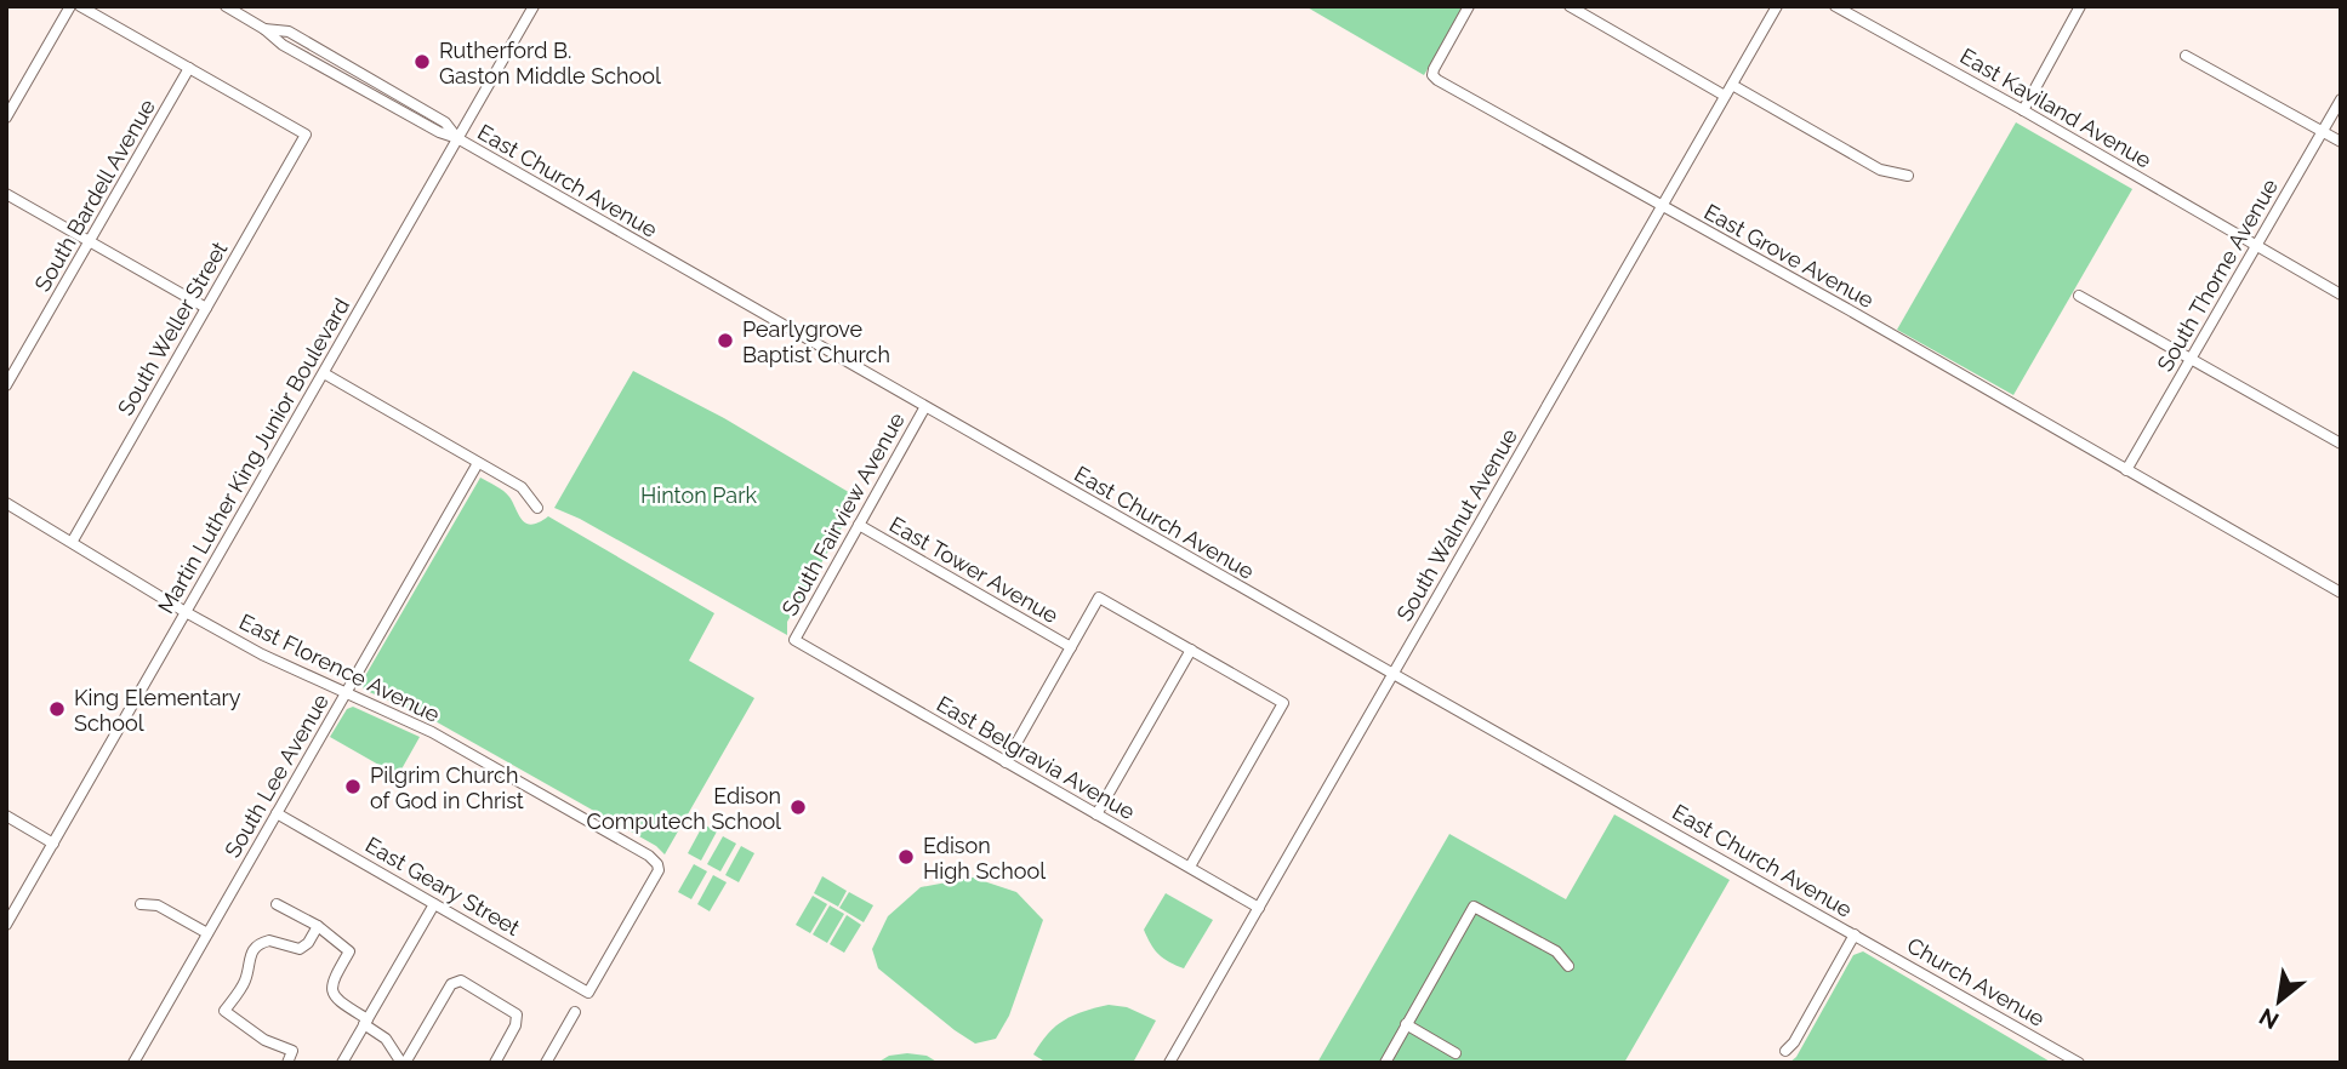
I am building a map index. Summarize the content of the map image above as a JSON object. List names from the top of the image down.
{
  "streets": {
    "street": [
      "East Kaviland Avenue",
      "East Church Avenue",
      "South Bardell Avenue",
      "East Grove Avenue",
      "South Thorne Avenue",
      "South Weller Street",
      "Martin Luther King Junior Boulevard",
      "South Fairview Avenue",
      "South Walnut Avenue",
      "East Tower Avenue",
      "East Florence Avenue",
      "East Belgravia Avenue",
      "South Lee Avenue",
      "East Geary Street",
      "Church Avenue"
    ]
  },
  "crossings": [
    ["East Kaviland Avenue", "South Thorne Avenue"],
    ["East Church Avenue", "Martin Luther King Junior Boulevard"],
    ["East Church Avenue", "South Fairview Avenue"],
    ["East Church Avenue", "South Walnut Avenue"],
    ["East Church Avenue", "Church Avenue"],
    ["South Bardell Avenue", "South Weller Street"],
    ["East Grove Avenue", "South Thorne Avenue"],
    ["East Grove Avenue", "South Walnut Avenue"],
    ["South Weller Street", "East Florence Avenue"],
    ["Martin Luther King Junior Boulevard", "East Florence Avenue"],
    ["South Fairview Avenue", "East Tower Avenue"],
    ["South Fairview Avenue", "East Belgravia Avenue"],
    ["South Walnut Avenue", "East Belgravia Avenue"],
    ["East Florence Avenue", "South Lee Avenue"],
    ["East Florence Avenue", "East Geary Street"],
    ["South Lee Avenue", "East Geary Street"]
  ],
  "parks": ["Hinton Park"],
  "places": [
    "Rutherford B. Gaston Middle School",
    "Pearlygrove Baptist Church",
    "King Elementary School",
    "Pilgrim Church of God in Christ",
    "Edison Computech School",
    "Edison High School"
  ],
  "north": "bottom left"
}
